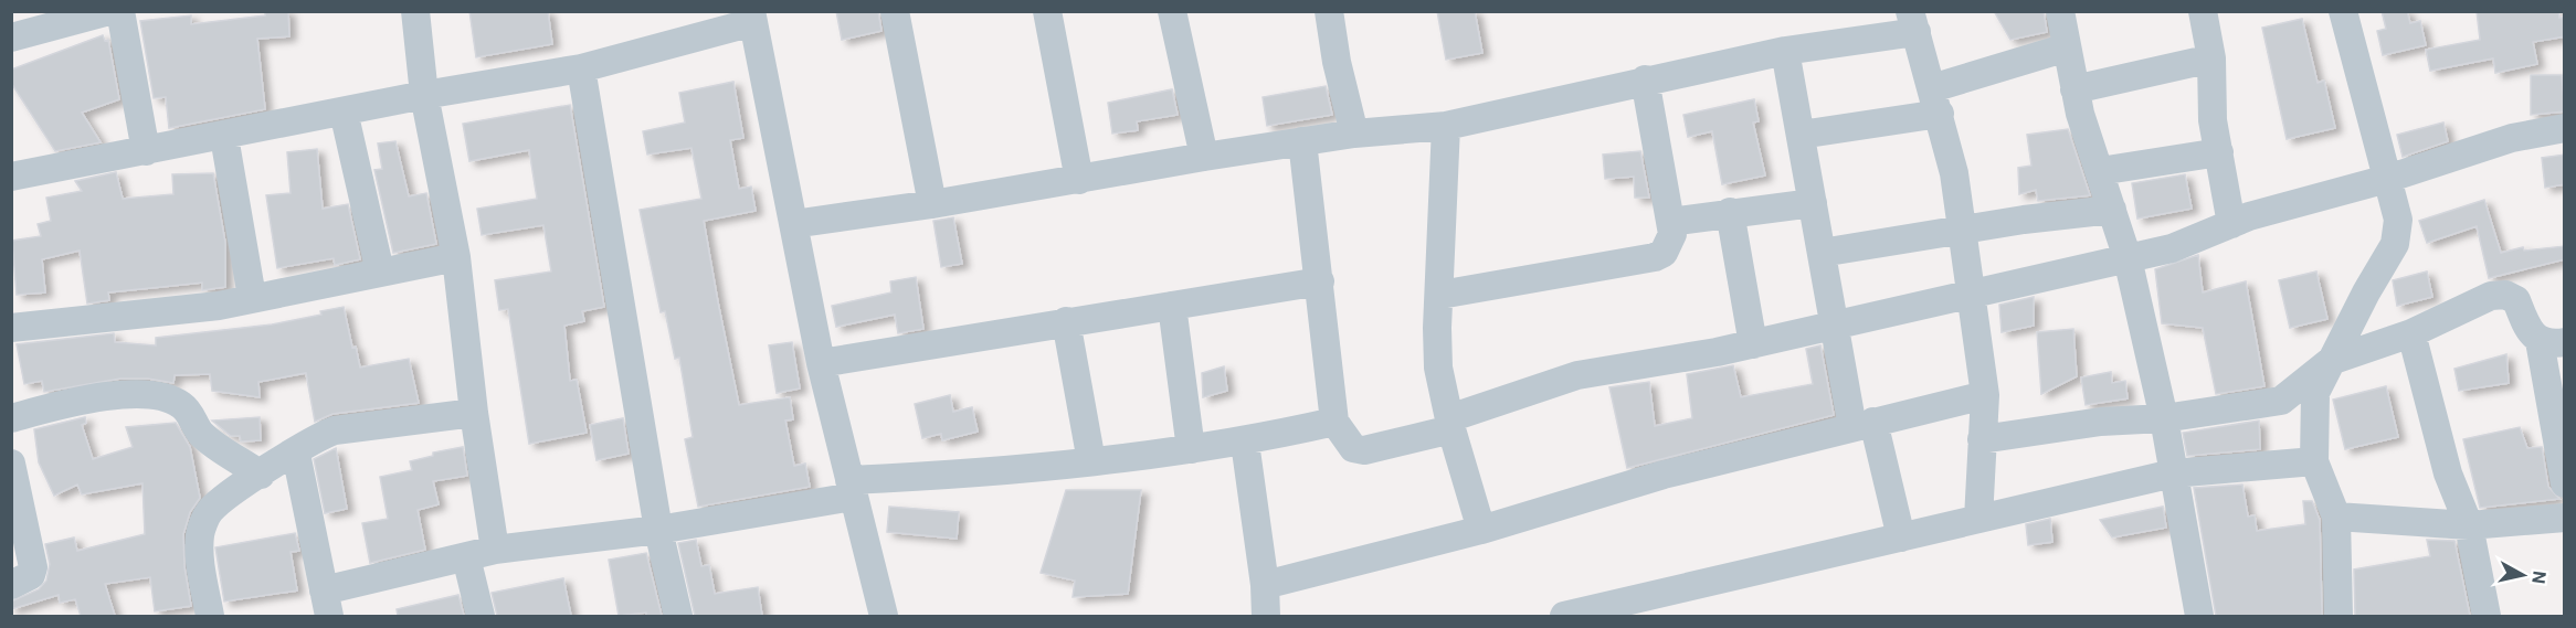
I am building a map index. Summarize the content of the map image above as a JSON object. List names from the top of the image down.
{
  "north": "right"
}
